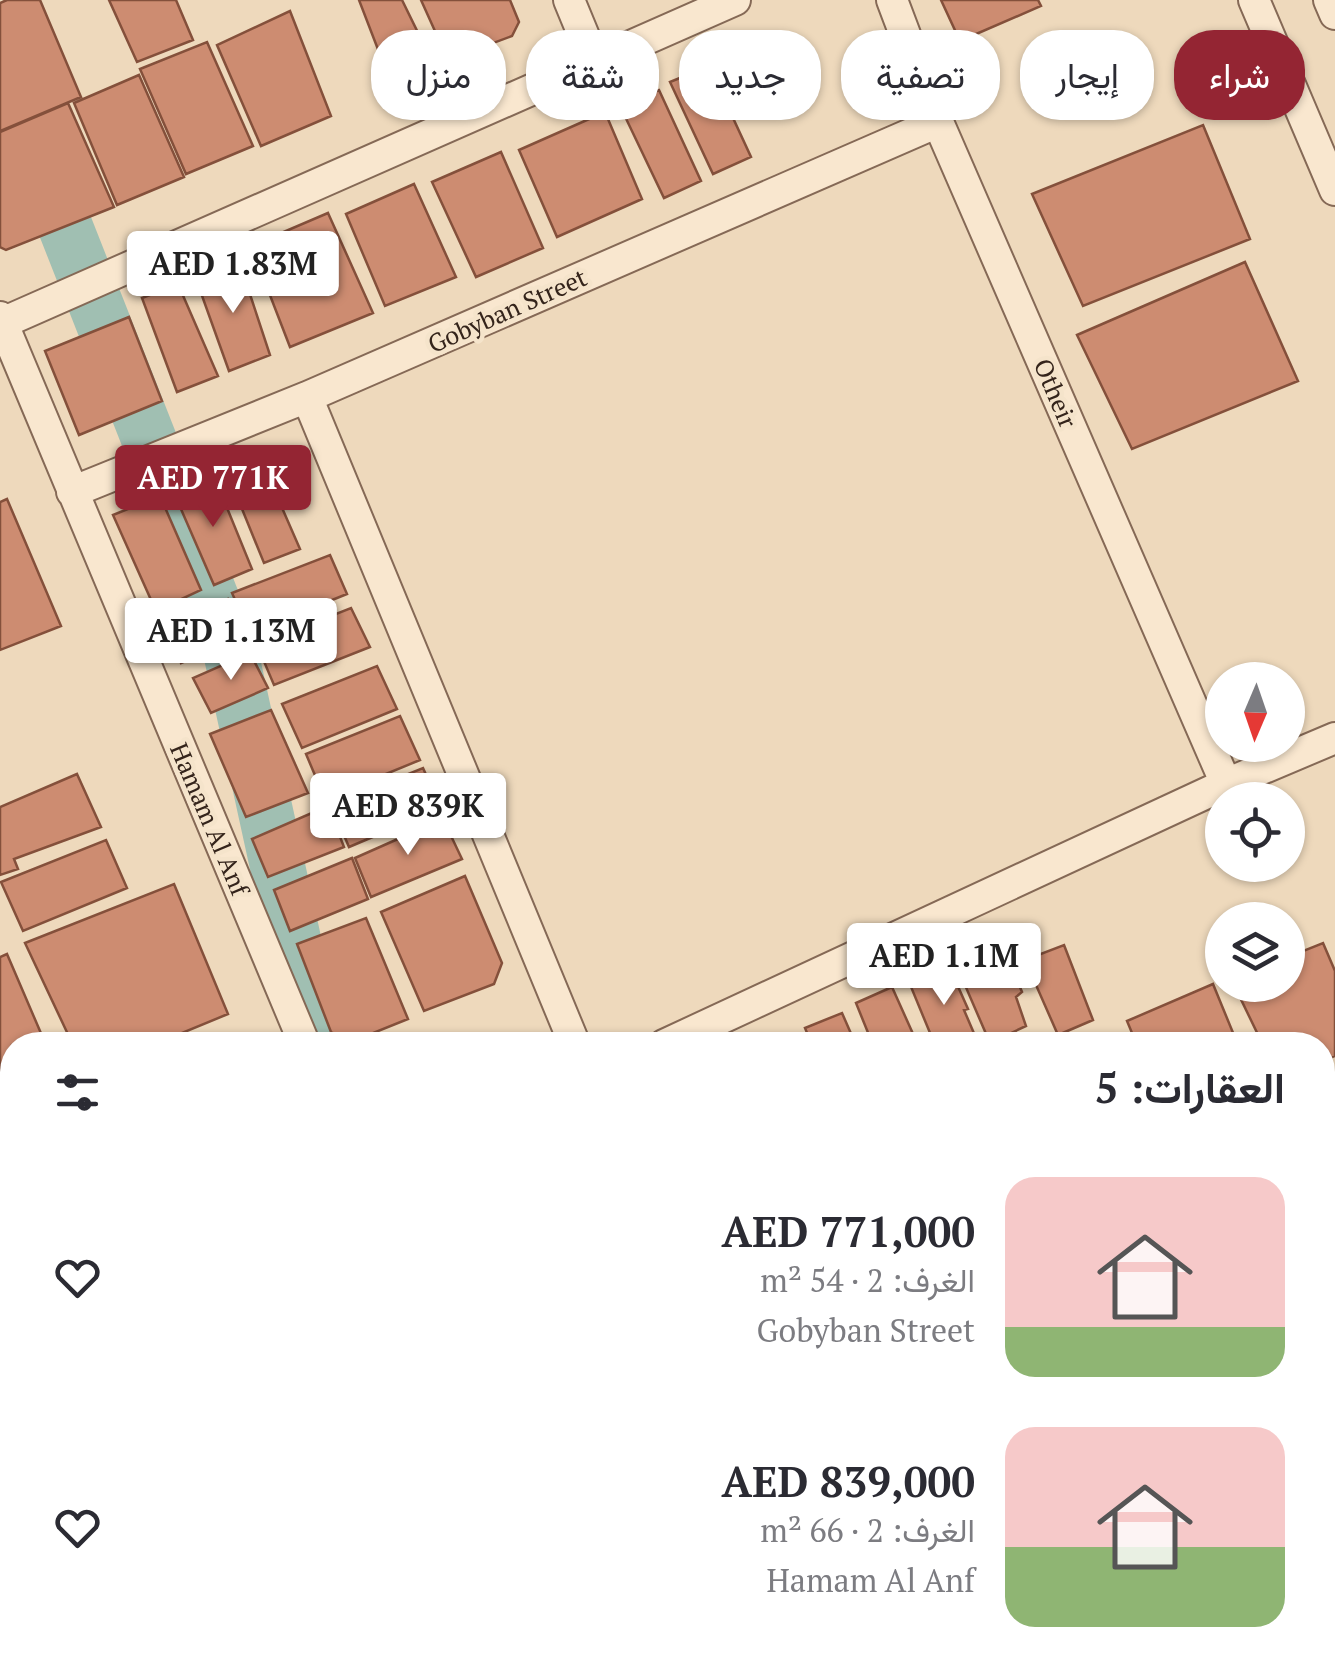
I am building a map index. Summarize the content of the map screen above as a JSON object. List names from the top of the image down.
{
  "streets": {
    "street": ["Gobyban Street", "Otheir", "Hamam Al Anf"]
  },
  "crossings": [
    ["Gobyban Street", "Otheir"],
    ["Gobyban Street", "Hamam Al Anf"]
  ],
  "north": "bottom",
  "page": {
    "chip": [
      "شراء",
      "إيجار",
      "تصفية",
      "جديد",
      "شقة",
      "منزل"
    ],
    "price": [
      "AED 1.83M",
      "AED 771K",
      "AED 1.13M",
      "AED 839K",
      "AED 1.1M"
    ],
    "heading": "العقارات: 5",
    "list": [
      {
        "name": "AED 771,000",
        "note": "الغرف: 2 · 54 m² · Gobyban Street"
      },
      {
        "name": "AED 839,000",
        "note": "الغرف: 2 · 66 m² · Hamam Al Anf"
      }
    ]
  }
}
